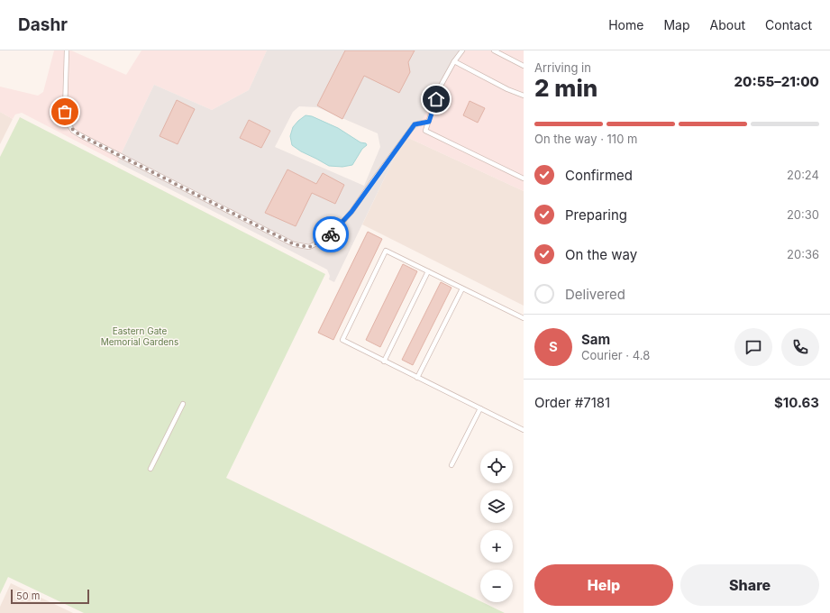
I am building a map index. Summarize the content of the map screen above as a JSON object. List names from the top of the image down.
{
  "parks": ["Eastern Gate Memorial Gardens"],
  "scale_bar": "50 m",
  "page": {
    "header": "Dashr",
    "nav": [
      "Home",
      "Map",
      "About",
      "Contact"
    ],
    "heading": ["2 min", "Arriving in", "20:55–21:00"],
    "panel": [
      "Sam",
      "Courier · 4.8",
      "Order #7181",
      "$10.63"
    ],
    "bar": "On the way · 110 m",
    "list": [
      ["Confirmed", "20:24"],
      ["Preparing", "20:30"],
      ["On the way", "20:36"],
      "Delivered"
    ],
    "round": "S",
    "map_buttons": ["+", "−"],
    "buttons": ["Help", "Share"],
    "scale": "50 m"
  }
}
